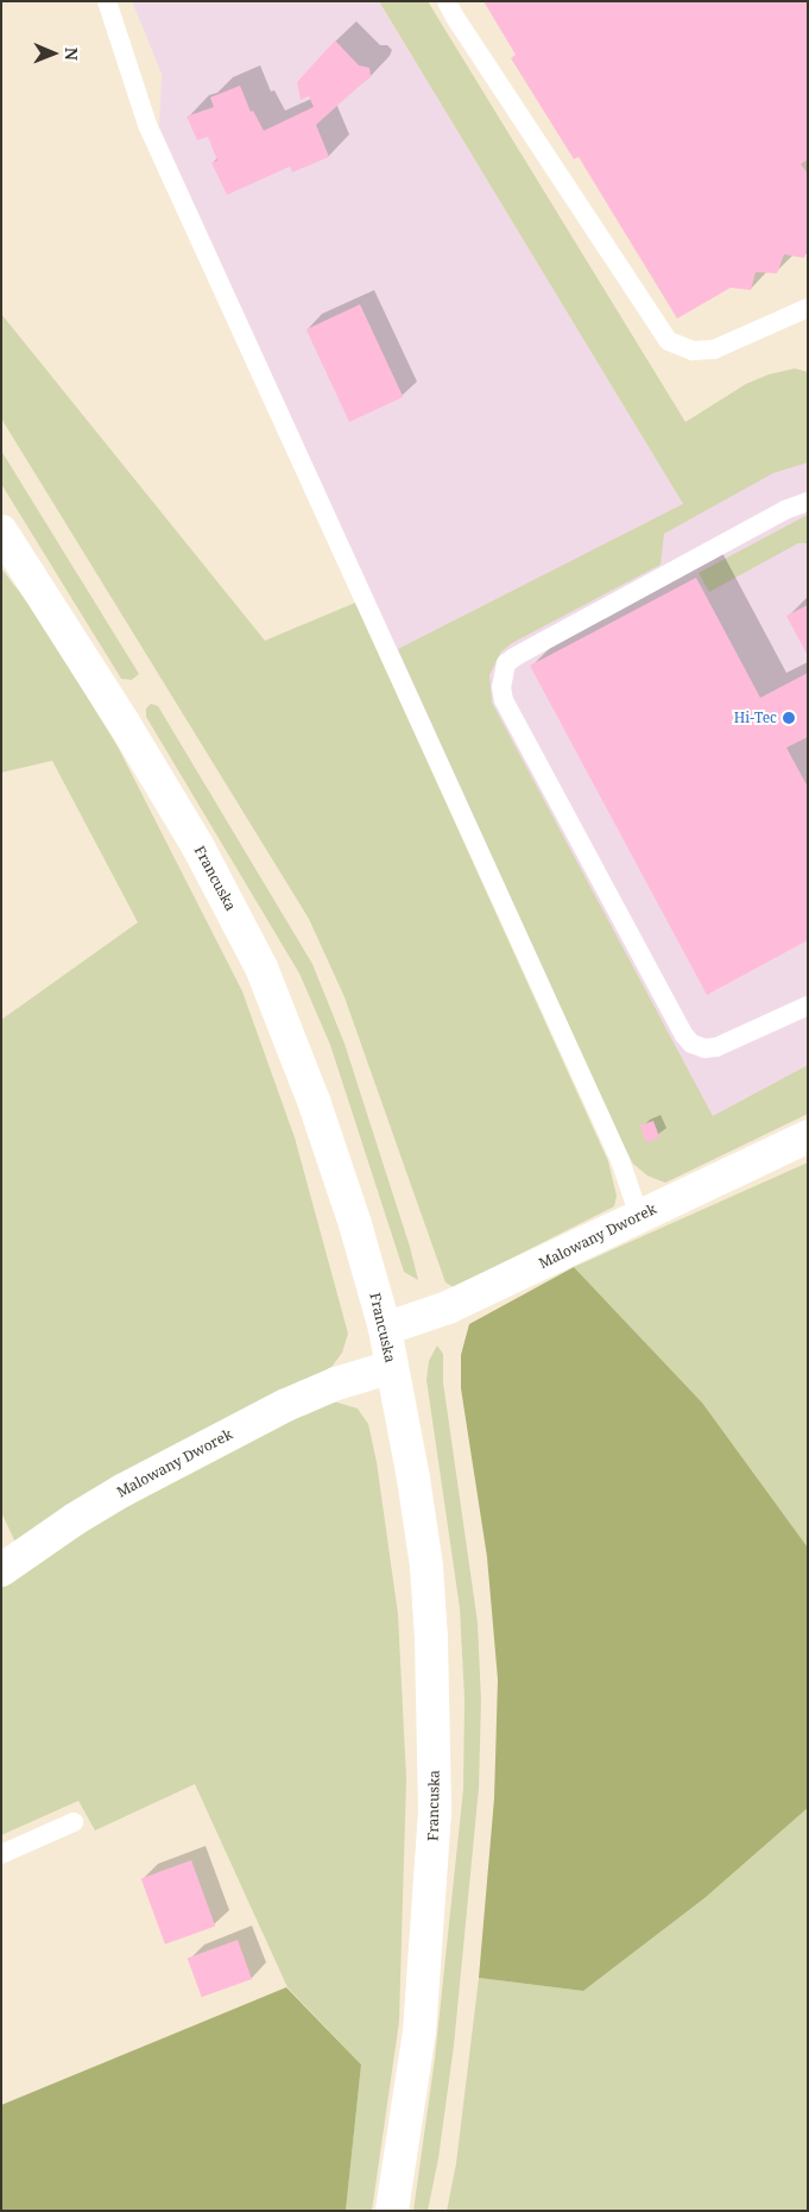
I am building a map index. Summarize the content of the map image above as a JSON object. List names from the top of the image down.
{
  "streets": {
    "street": ["Francuska", "Malowany Dworek"]
  },
  "crossings": [
    ["Francuska", "Malowany Dworek"]
  ],
  "places": ["Hi-Tec"],
  "north": "right"
}
